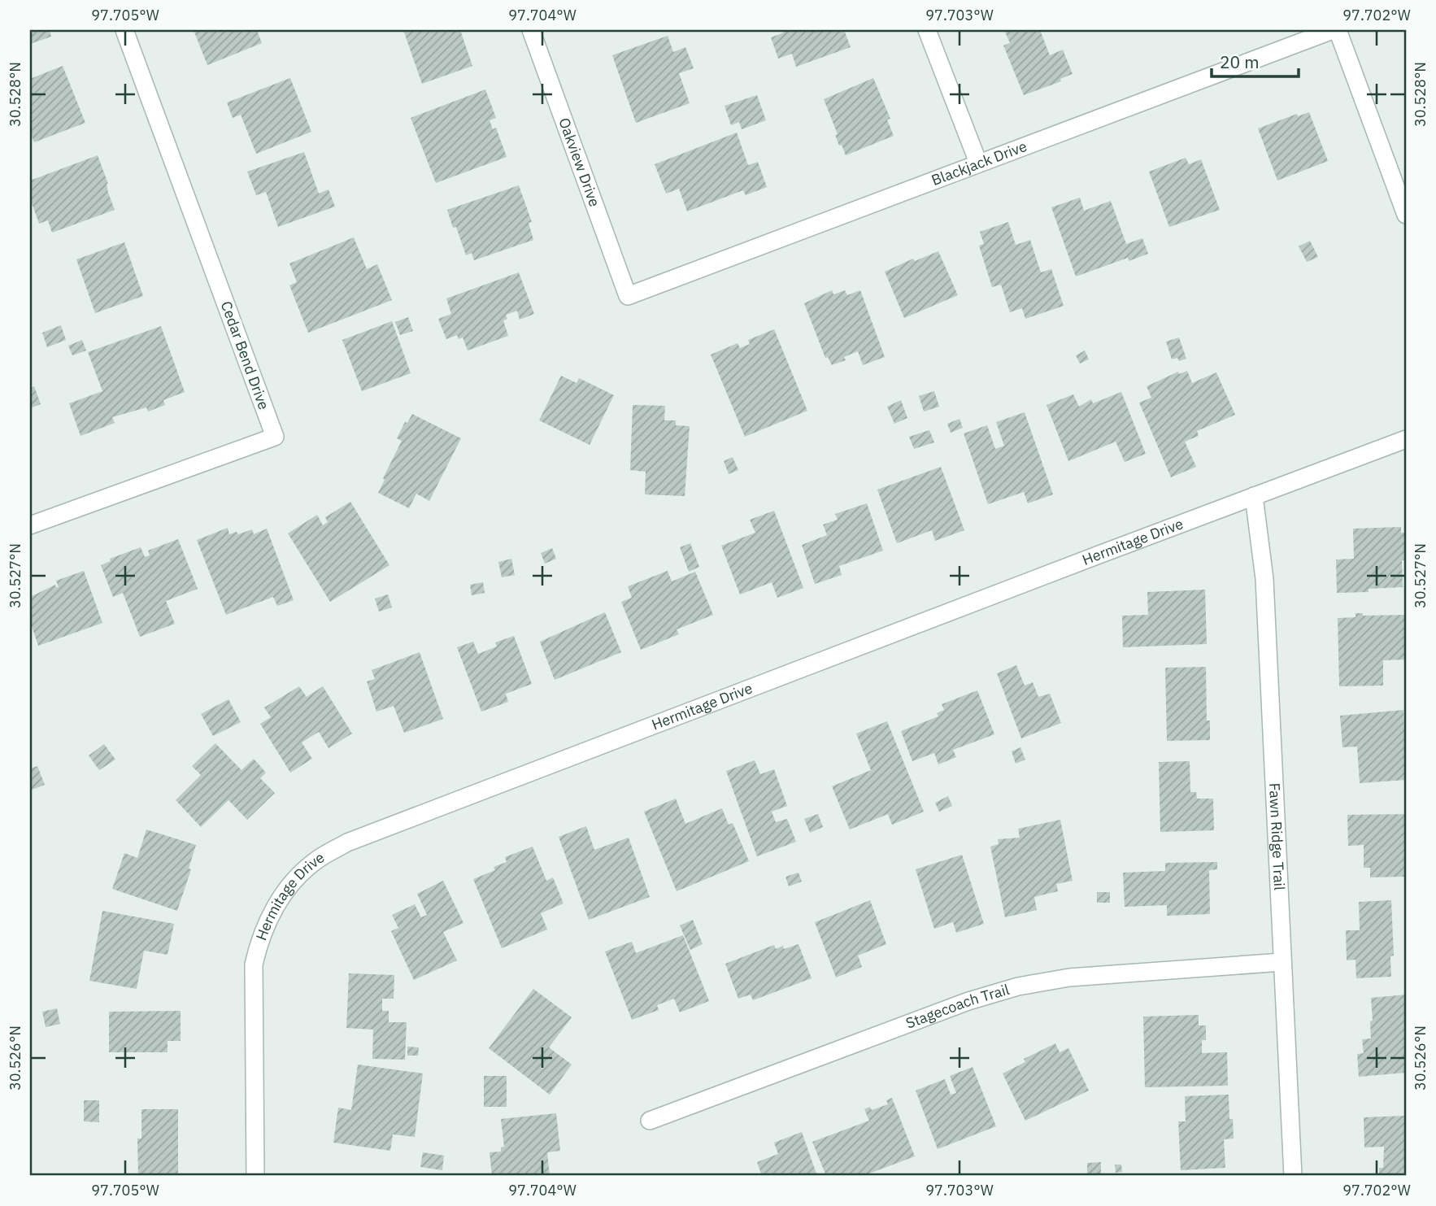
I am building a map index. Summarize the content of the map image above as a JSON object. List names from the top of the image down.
{
  "streets": {
    "street": [
      "Blackjack Drive",
      "Oakview Drive",
      "Cedar Bend Drive",
      "Hermitage Drive",
      "Fawn Ridge Trail",
      "Stagecoach Trail"
    ]
  },
  "crossings": [
    ["Blackjack Drive", "Oakview Drive"],
    ["Hermitage Drive", "Fawn Ridge Trail"],
    ["Fawn Ridge Trail", "Stagecoach Trail"]
  ],
  "scale_bar": "20 m",
  "coordinates": [
    "97.705°W",
    "97.704°W",
    "97.703°W",
    "97.702°W",
    "30.528°N",
    "30.527°N",
    "30.526°N"
  ]
}
